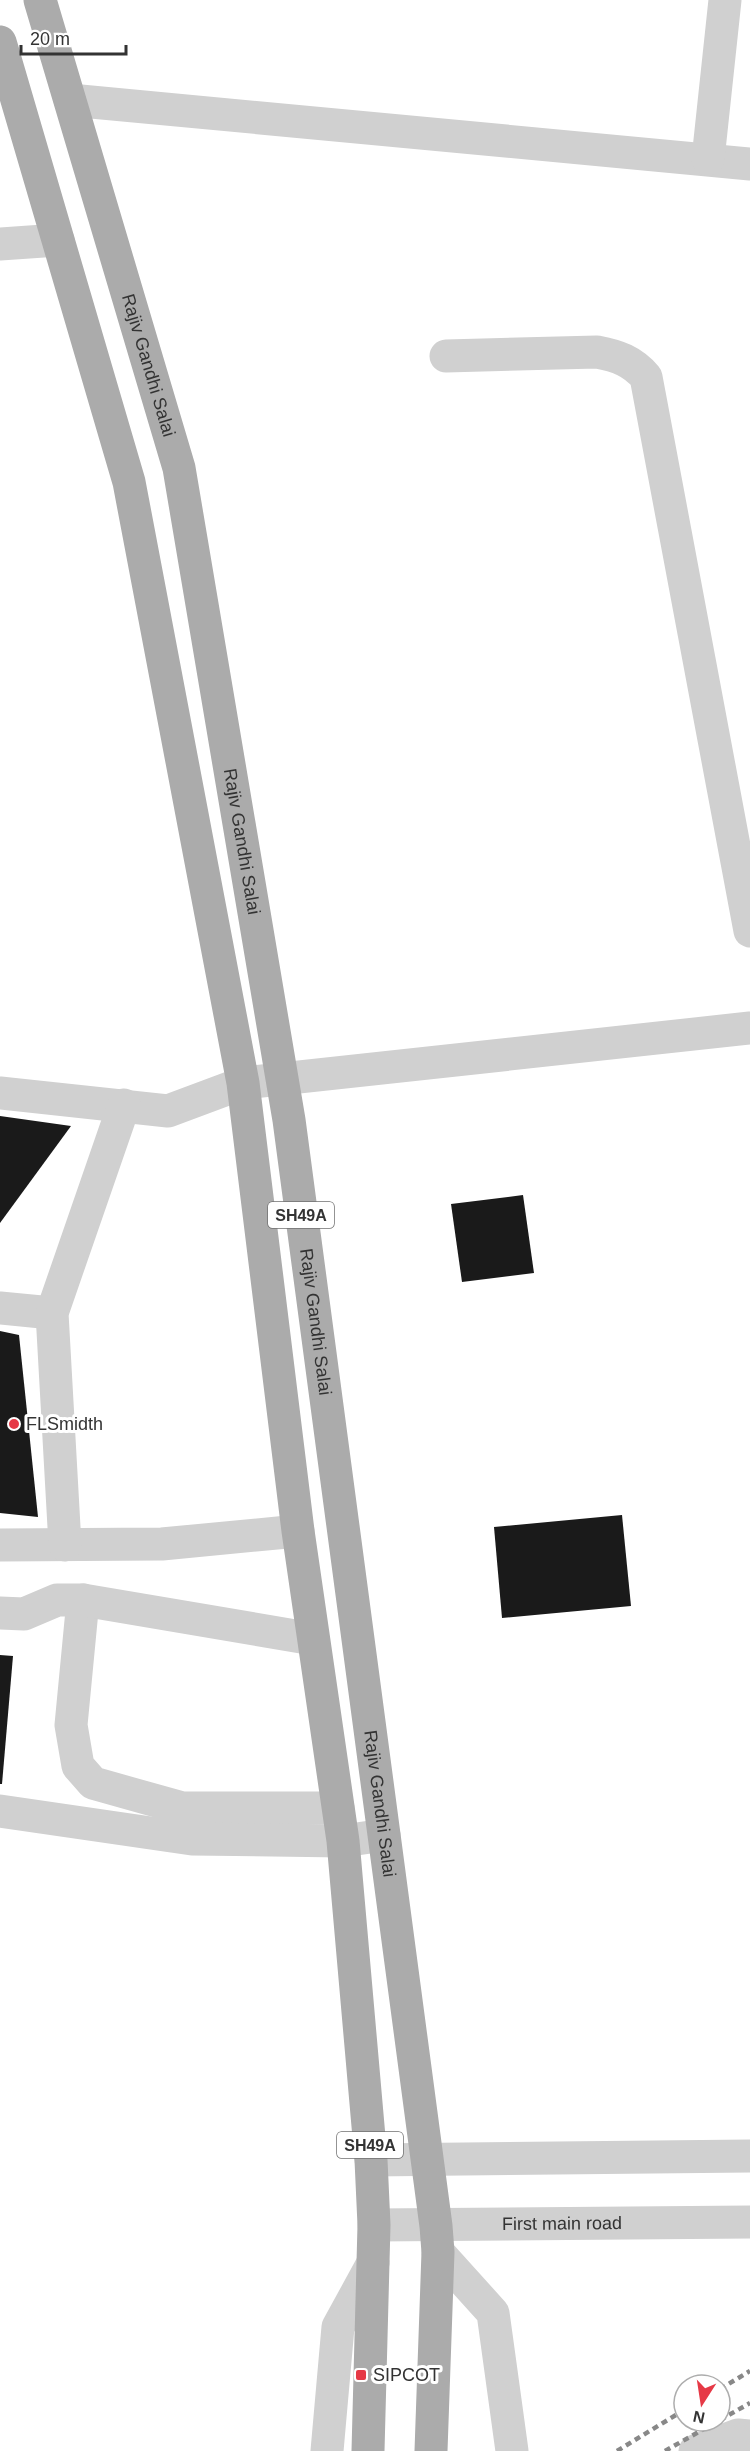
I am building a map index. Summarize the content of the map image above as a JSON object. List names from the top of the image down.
{
  "streets": {
    "main road": ["Rajiv Gandhi Salai", "SH49A"],
    "street": ["First main road"]
  },
  "crossings": [
    ["Rajiv Gandhi Salai", "First main road"],
    ["SH49A", "First main road"]
  ],
  "places": {
    "other": ["FLSmidth"],
    "transit": ["SIPCOT"]
  },
  "scale_bar": "20 m",
  "north": "bottom"
}
